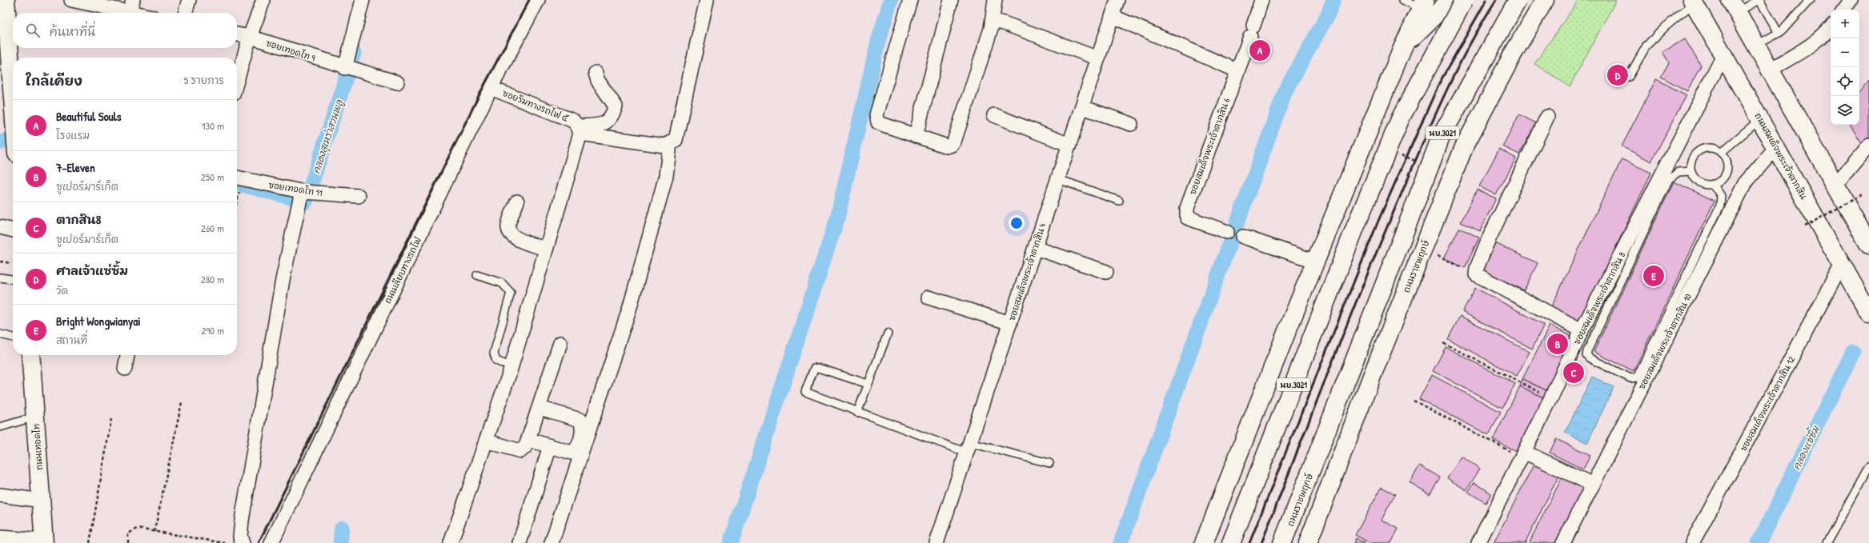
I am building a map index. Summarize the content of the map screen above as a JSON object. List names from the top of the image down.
{
  "streets": {
    "main road": [
      "นบ.3021",
      "ถนนสมเด็จพระเจ้าตากสิน",
      "ถนนราชพฤกษ์",
      "ถนนเทอดไท"
    ],
    "street": [
      "ซอยเทอดไท 9",
      "ซอยริมทางรถไฟ ๕",
      "ซอยสมเด็จพระเจ้าตากสิน 6",
      "ซอยเทอดไท 11",
      "ถนนเลียบทางรถไฟ",
      "ซอยสมเด็จพระเจ้าตากสิน 4",
      "ซอยสมเด็จพระเจ้าตากสิน 8",
      "ซอยสมเด็จพระเจ้าตากสิน 10",
      "ซอยสมเด็จพระเจ้าตากสิน 12"
    ]
  },
  "crossings": [
    ["ซอยริมทางรถไฟ ๕", "ถนนเลียบทางรถไฟ"],
    ["ถนนสมเด็จพระเจ้าตากสิน", "ซอยสมเด็จพระเจ้าตากสิน 8"],
    ["ถนนสมเด็จพระเจ้าตากสิน", "ซอยสมเด็จพระเจ้าตากสิน 10"],
    ["ถนนสมเด็จพระเจ้าตากสิน", "ซอยสมเด็จพระเจ้าตากสิน 12"]
  ],
  "water": ["คลองสุเหร่าสวนพลู", "คลองแซ่ซิ้ม"],
  "page": {
    "map_buttons": ["+", "−"],
    "search": "ค้นหาที่นี่",
    "pins": [
      "A",
      "D",
      "E",
      "B",
      "C"
    ],
    "heading": ["ใกล้เคียง", "5 รายการ"],
    "list": [
      {
        "mark": "A",
        "name": "Beautiful Souls",
        "note": "โรงแรม",
        "value": "130 m"
      },
      {
        "mark": "B",
        "name": "7-Eleven",
        "note": "ซูเปอร์มาร์เก็ต",
        "value": "250 m"
      },
      {
        "mark": "C",
        "name": "ตากสิน8",
        "note": "ซูเปอร์มาร์เก็ต",
        "value": "260 m"
      },
      {
        "mark": "D",
        "name": "ศาลเจ้าแซ่ซิ้ม",
        "note": "วัด",
        "value": "280 m"
      },
      {
        "mark": "E",
        "name": "Bright Wongwianyai",
        "note": "สถานที่",
        "value": "290 m"
      }
    ]
  }
}
